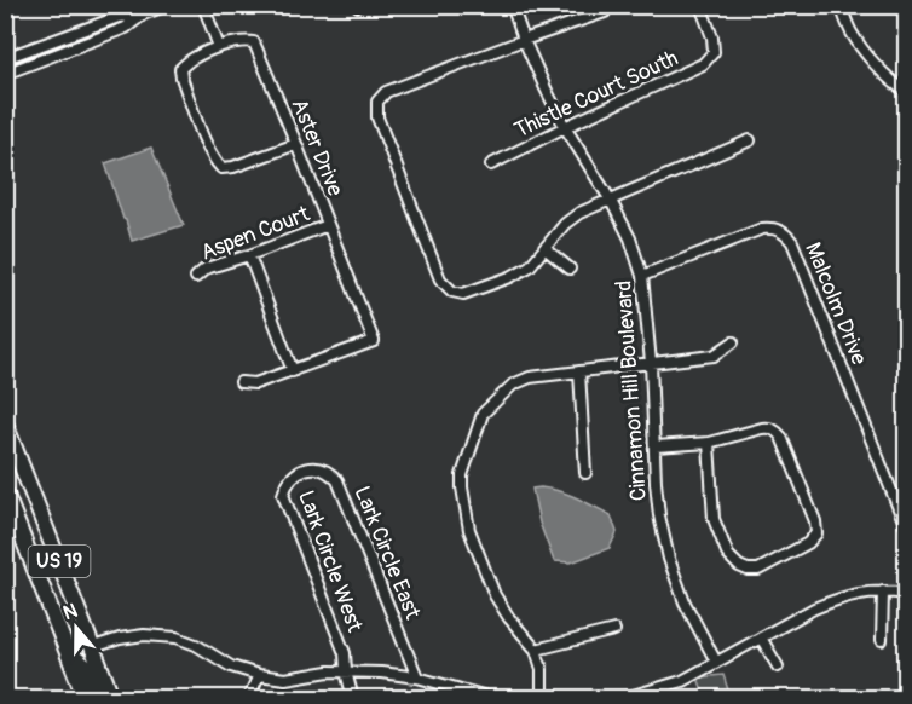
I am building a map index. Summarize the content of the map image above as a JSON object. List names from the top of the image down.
{
  "streets": {
    "highway": ["US 19"],
    "street": [
      "Thistle Court South",
      "Aster Drive",
      "Aspen Court",
      "Malcolm Drive",
      "Cinnamon Hill Boulevard",
      "Lark Circle East",
      "Lark Circle West"
    ]
  },
  "crossings": [
    ["Thistle Court South", "Cinnamon Hill Boulevard"],
    ["Aster Drive", "Aspen Court"],
    ["Malcolm Drive", "Cinnamon Hill Boulevard"],
    ["Lark Circle East", "Lark Circle West"]
  ],
  "north": "top"
}
